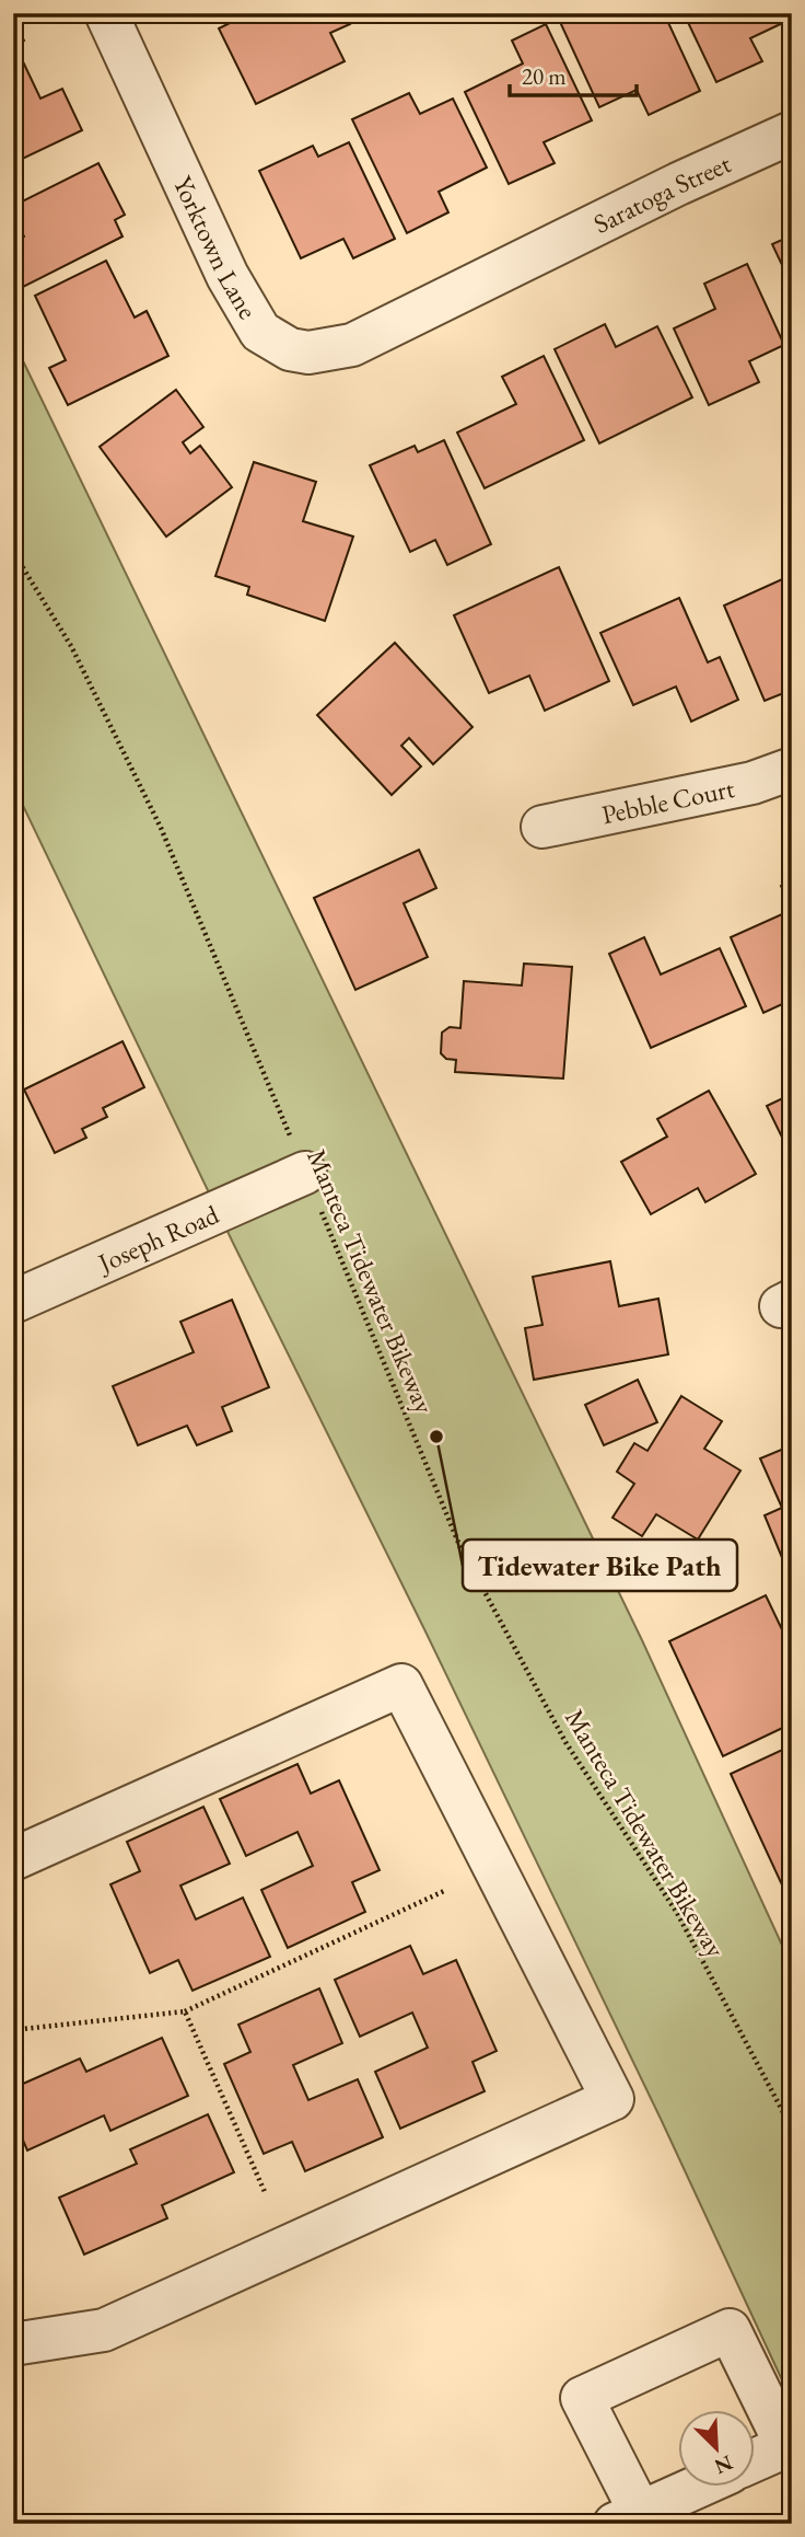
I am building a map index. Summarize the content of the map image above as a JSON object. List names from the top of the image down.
{
  "streets": {
    "street": [
      "Saratoga Street",
      "Yorktown Lane",
      "Pebble Court",
      "Joseph Road"
    ],
    "path": ["Manteca Tidewater Bikeway"]
  },
  "crossings": [
    ["Saratoga Street", "Yorktown Lane"],
    ["Joseph Road", "Manteca Tidewater Bikeway"]
  ],
  "places": ["Tidewater Bike Path"],
  "scale_bar": "20 m",
  "north": "bottom right"
}
